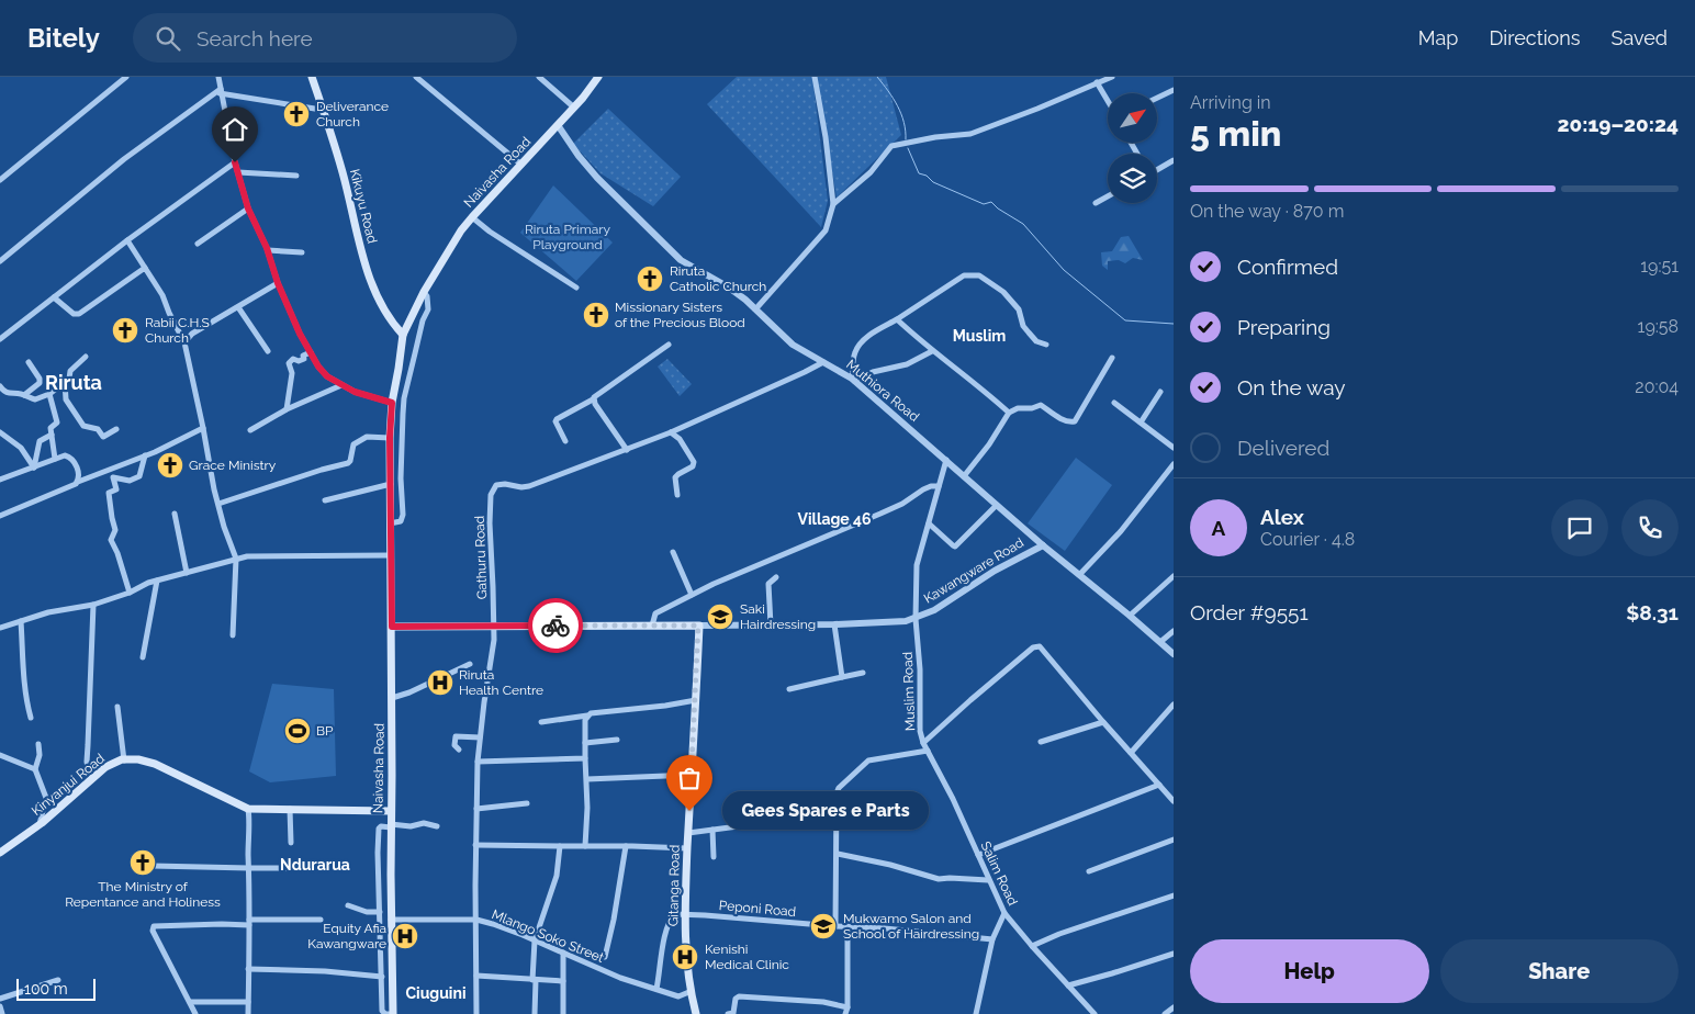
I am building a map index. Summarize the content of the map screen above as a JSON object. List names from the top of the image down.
{
  "streets": {
    "main road": [
      "Naivasha Road",
      "Kikuyu Road",
      "Kawangware Road",
      "Kinyanjui Road",
      "Gitanga Road"
    ],
    "street": [
      "Muthiora Road",
      "Gathuru Road",
      "Muslim Road",
      "Salim Road",
      "Peponi Road",
      "Mlango Soko Street"
    ]
  },
  "crossings": [
    ["Naivasha Road", "Kikuyu Road"],
    ["Naivasha Road", "Muthiora Road"],
    ["Naivasha Road", "Kawangware Road"],
    ["Naivasha Road", "Mlango Soko Street"],
    ["Muthiora Road", "Gathuru Road"],
    ["Muthiora Road", "Kawangware Road"],
    ["Muthiora Road", "Muslim Road"],
    ["Gathuru Road", "Kawangware Road"],
    ["Gathuru Road", "Mlango Soko Street"],
    ["Kawangware Road", "Muslim Road"],
    ["Kawangware Road", "Gitanga Road"],
    ["Muslim Road", "Salim Road"],
    ["Gitanga Road", "Peponi Road"],
    ["Gitanga Road", "Mlango Soko Street"]
  ],
  "districts": [
    "Muslim",
    "Riruta",
    "Village 46",
    "Ndurarua",
    "Ciuguini"
  ],
  "parks": ["Riruta Primary Playground"],
  "places": {
    "church": [
      "Deliverance Church",
      "Riruta Catholic Church",
      "Missionary Sisters of the Precious Blood",
      "Rabii C.H.S Church",
      "Grace Ministry",
      "The Ministry of Repentance and Holiness"
    ],
    "school or university": ["Saki Hairdressing", "Mukwamo Salon and School of Hairdressing"],
    "hospital": ["Riruta Health Centre", "Equity Afia Kawangware", "Kenishi Medical Clinic"],
    "sports": ["BP"],
    "other": ["Gees Spares e Parts"]
  },
  "scale_bar": "100 m",
  "north": "top right",
  "page": {
    "header": "Bitely",
    "search": "Search here",
    "nav": ["Map", "Directions", "Saved"],
    "heading": ["5 min", "Arriving in", "20:19–20:24"],
    "panel": [
      "Alex",
      "Courier · 4.8",
      "Order #9551",
      "$8.31"
    ],
    "bar": "On the way · 870 m",
    "list": [
      ["Confirmed", "19:51"],
      ["Preparing", "19:58"],
      ["On the way", "20:04"],
      "Delivered"
    ],
    "round": "A",
    "bubble": "Gees Spares e Parts",
    "buttons": ["Help", "Share"],
    "scale": "100 m"
  }
}
